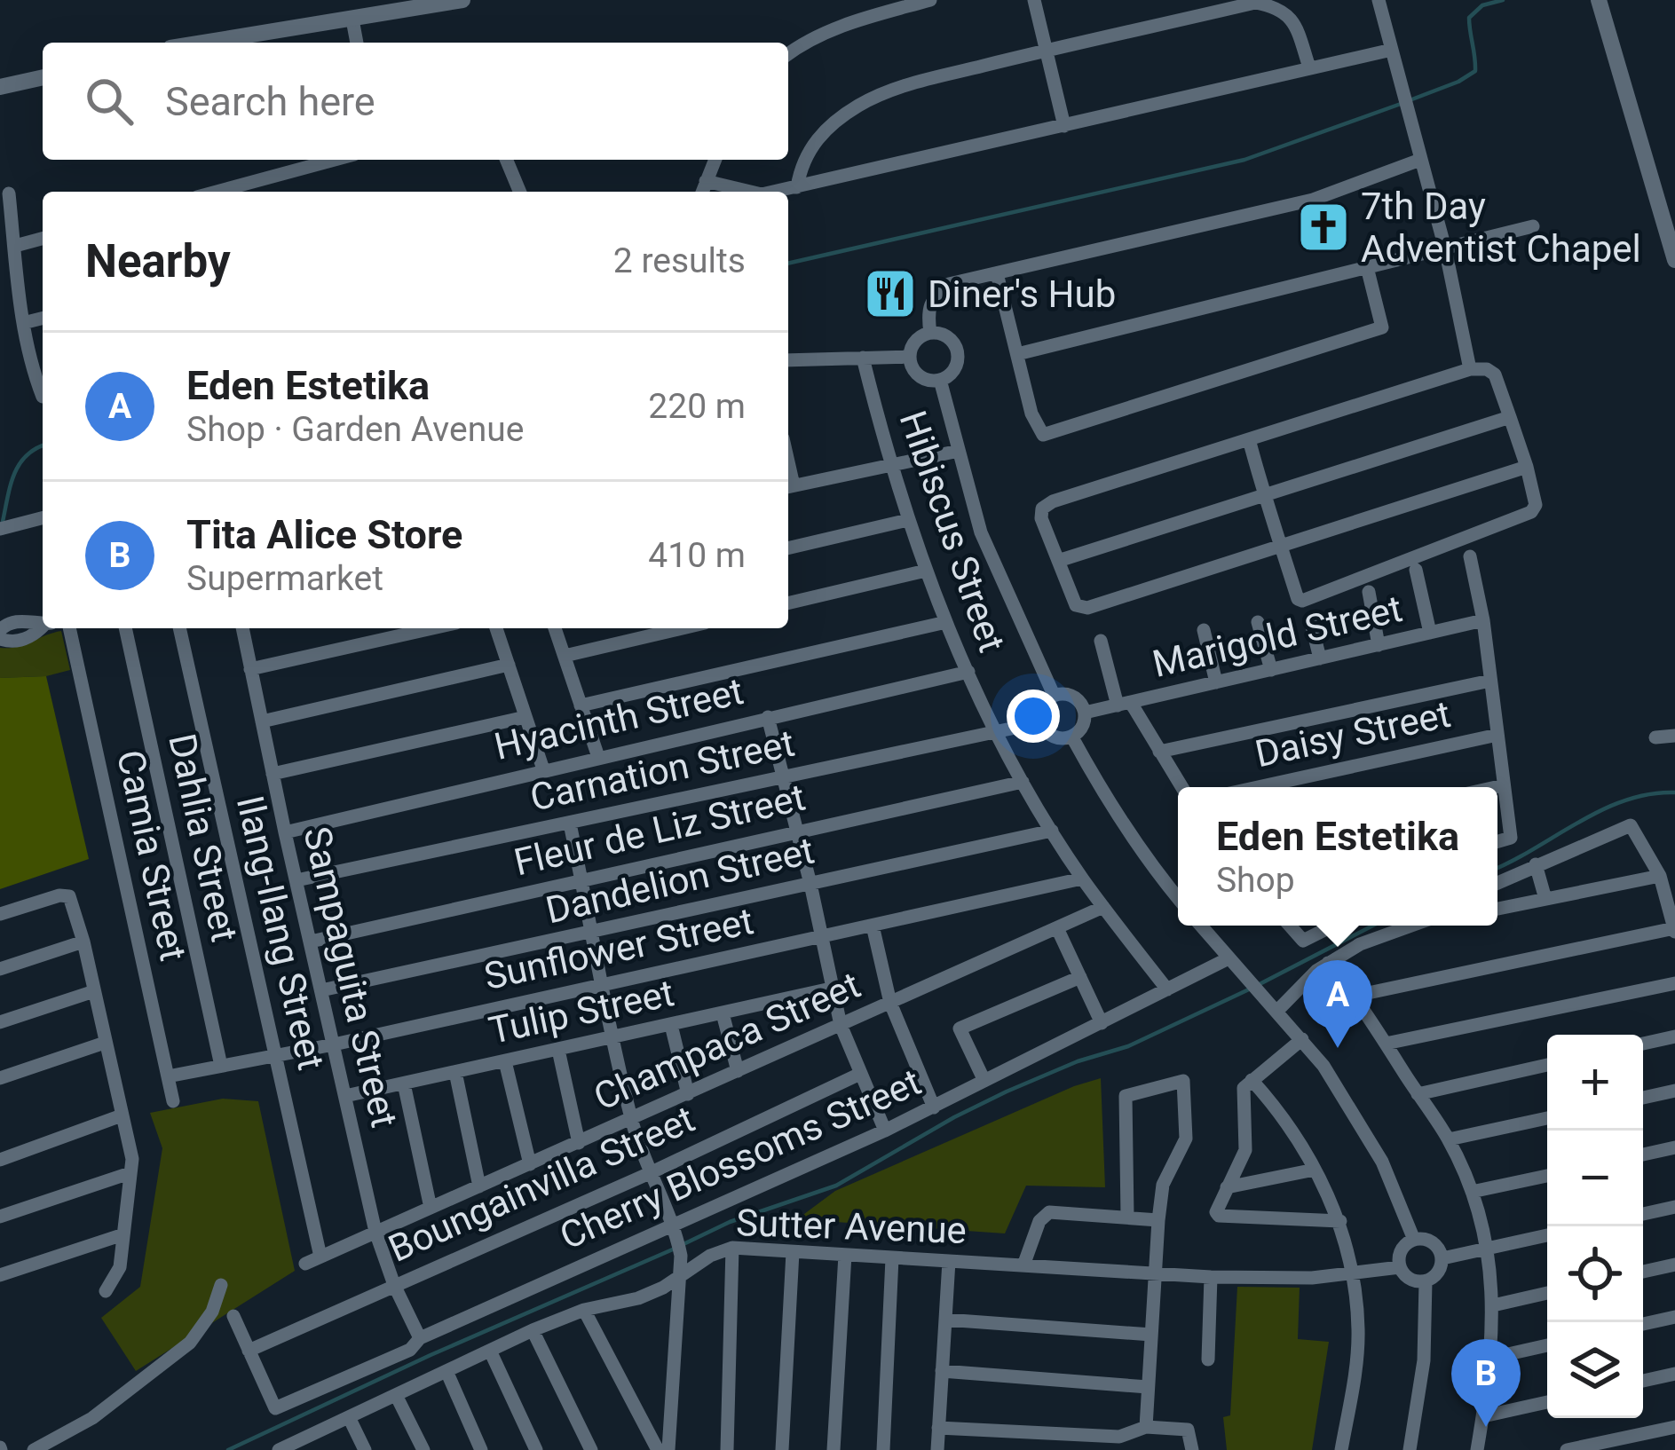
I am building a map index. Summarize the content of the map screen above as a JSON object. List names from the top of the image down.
{
  "streets": {
    "street": [
      "Hibiscus Street",
      "Marigold Street",
      "Hyacinth Street",
      "Daisy Street",
      "Carnation Street",
      "Fleur de Liz Street",
      "Dahlia Street",
      "Camia Street",
      "Dandelion Street",
      "Ilang-Ilang Street",
      "Sunflower Street",
      "Sampaguita Street",
      "Tulip Street",
      "Champaca Street",
      "Cherry Blossoms Street",
      "Boungainvilla Street",
      "Sutter Avenue"
    ]
  },
  "crossings": [
    ["Hibiscus Street", "Hyacinth Street"],
    ["Hibiscus Street", "Carnation Street"],
    ["Hibiscus Street", "Fleur de Liz Street"],
    ["Hibiscus Street", "Dandelion Street"],
    ["Hibiscus Street", "Sunflower Street"],
    ["Hibiscus Street", "Champaca Street"],
    ["Hibiscus Street", "Cherry Blossoms Street"],
    ["Marigold Street", "Carnation Street"],
    ["Hyacinth Street", "Sampaguita Street"],
    ["Carnation Street", "Sampaguita Street"],
    ["Fleur de Liz Street", "Sampaguita Street"],
    ["Dahlia Street", "Sunflower Street"],
    ["Camia Street", "Sunflower Street"],
    ["Dandelion Street", "Sampaguita Street"],
    ["Ilang-Ilang Street", "Sunflower Street"],
    ["Sunflower Street", "Sampaguita Street"],
    ["Sampaguita Street", "Tulip Street"],
    ["Sampaguita Street", "Champaca Street"],
    ["Sampaguita Street", "Cherry Blossoms Street"],
    ["Sampaguita Street", "Boungainvilla Street"],
    ["Cherry Blossoms Street", "Boungainvilla Street"]
  ],
  "places": {
    "church": ["7th Day Adventist Chapel"],
    "restaurant": ["Diner's Hub"]
  },
  "page": {
    "search": "Search here",
    "heading": ["Nearby", "2 results"],
    "list": [
      {
        "mark": "A",
        "name": "Eden Estetika",
        "note": "Shop · Garden Avenue",
        "value": "220 m"
      },
      {
        "mark": "B",
        "name": "Tita Alice Store",
        "note": "Supermarket",
        "value": "410 m"
      }
    ],
    "popup": ["Eden Estetika", "Shop"],
    "pins": ["A", "B"],
    "map_buttons": ["+", "−"]
  }
}
